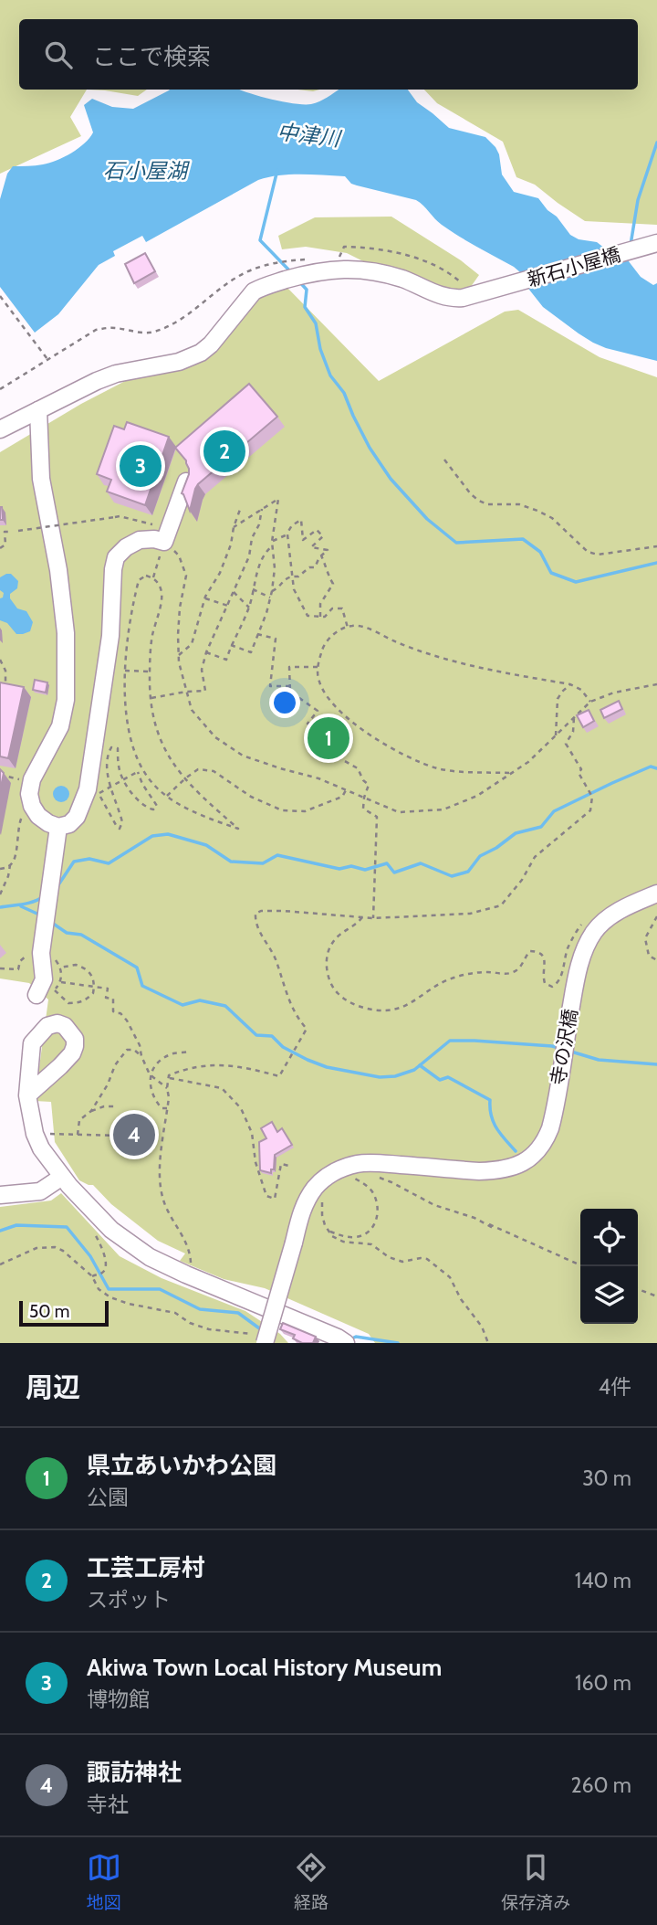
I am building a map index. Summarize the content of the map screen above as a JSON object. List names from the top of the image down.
{
  "streets": {
    "street": ["新石小屋橋", "寺の沢橋"]
  },
  "water": ["中津川", "石小屋湖"],
  "scale_bar": "50 m",
  "page": {
    "search": "ここで検索",
    "pins": [
      "2",
      "3",
      "1",
      "4"
    ],
    "scale": "50 m",
    "heading": ["周辺", "4件"],
    "list": [
      {
        "mark": "1",
        "name": "県立あいかわ公園",
        "note": "公園",
        "value": "30 m"
      },
      {
        "mark": "2",
        "name": "工芸工房村",
        "note": "スポット",
        "value": "140 m"
      },
      {
        "mark": "3",
        "name": "Akiwa Town Local History Museum",
        "note": "博物館",
        "value": "160 m"
      },
      {
        "mark": "4",
        "name": "諏訪神社",
        "note": "寺社",
        "value": "260 m"
      }
    ],
    "nav": ["地図", "経路", "保存済み"]
  }
}
